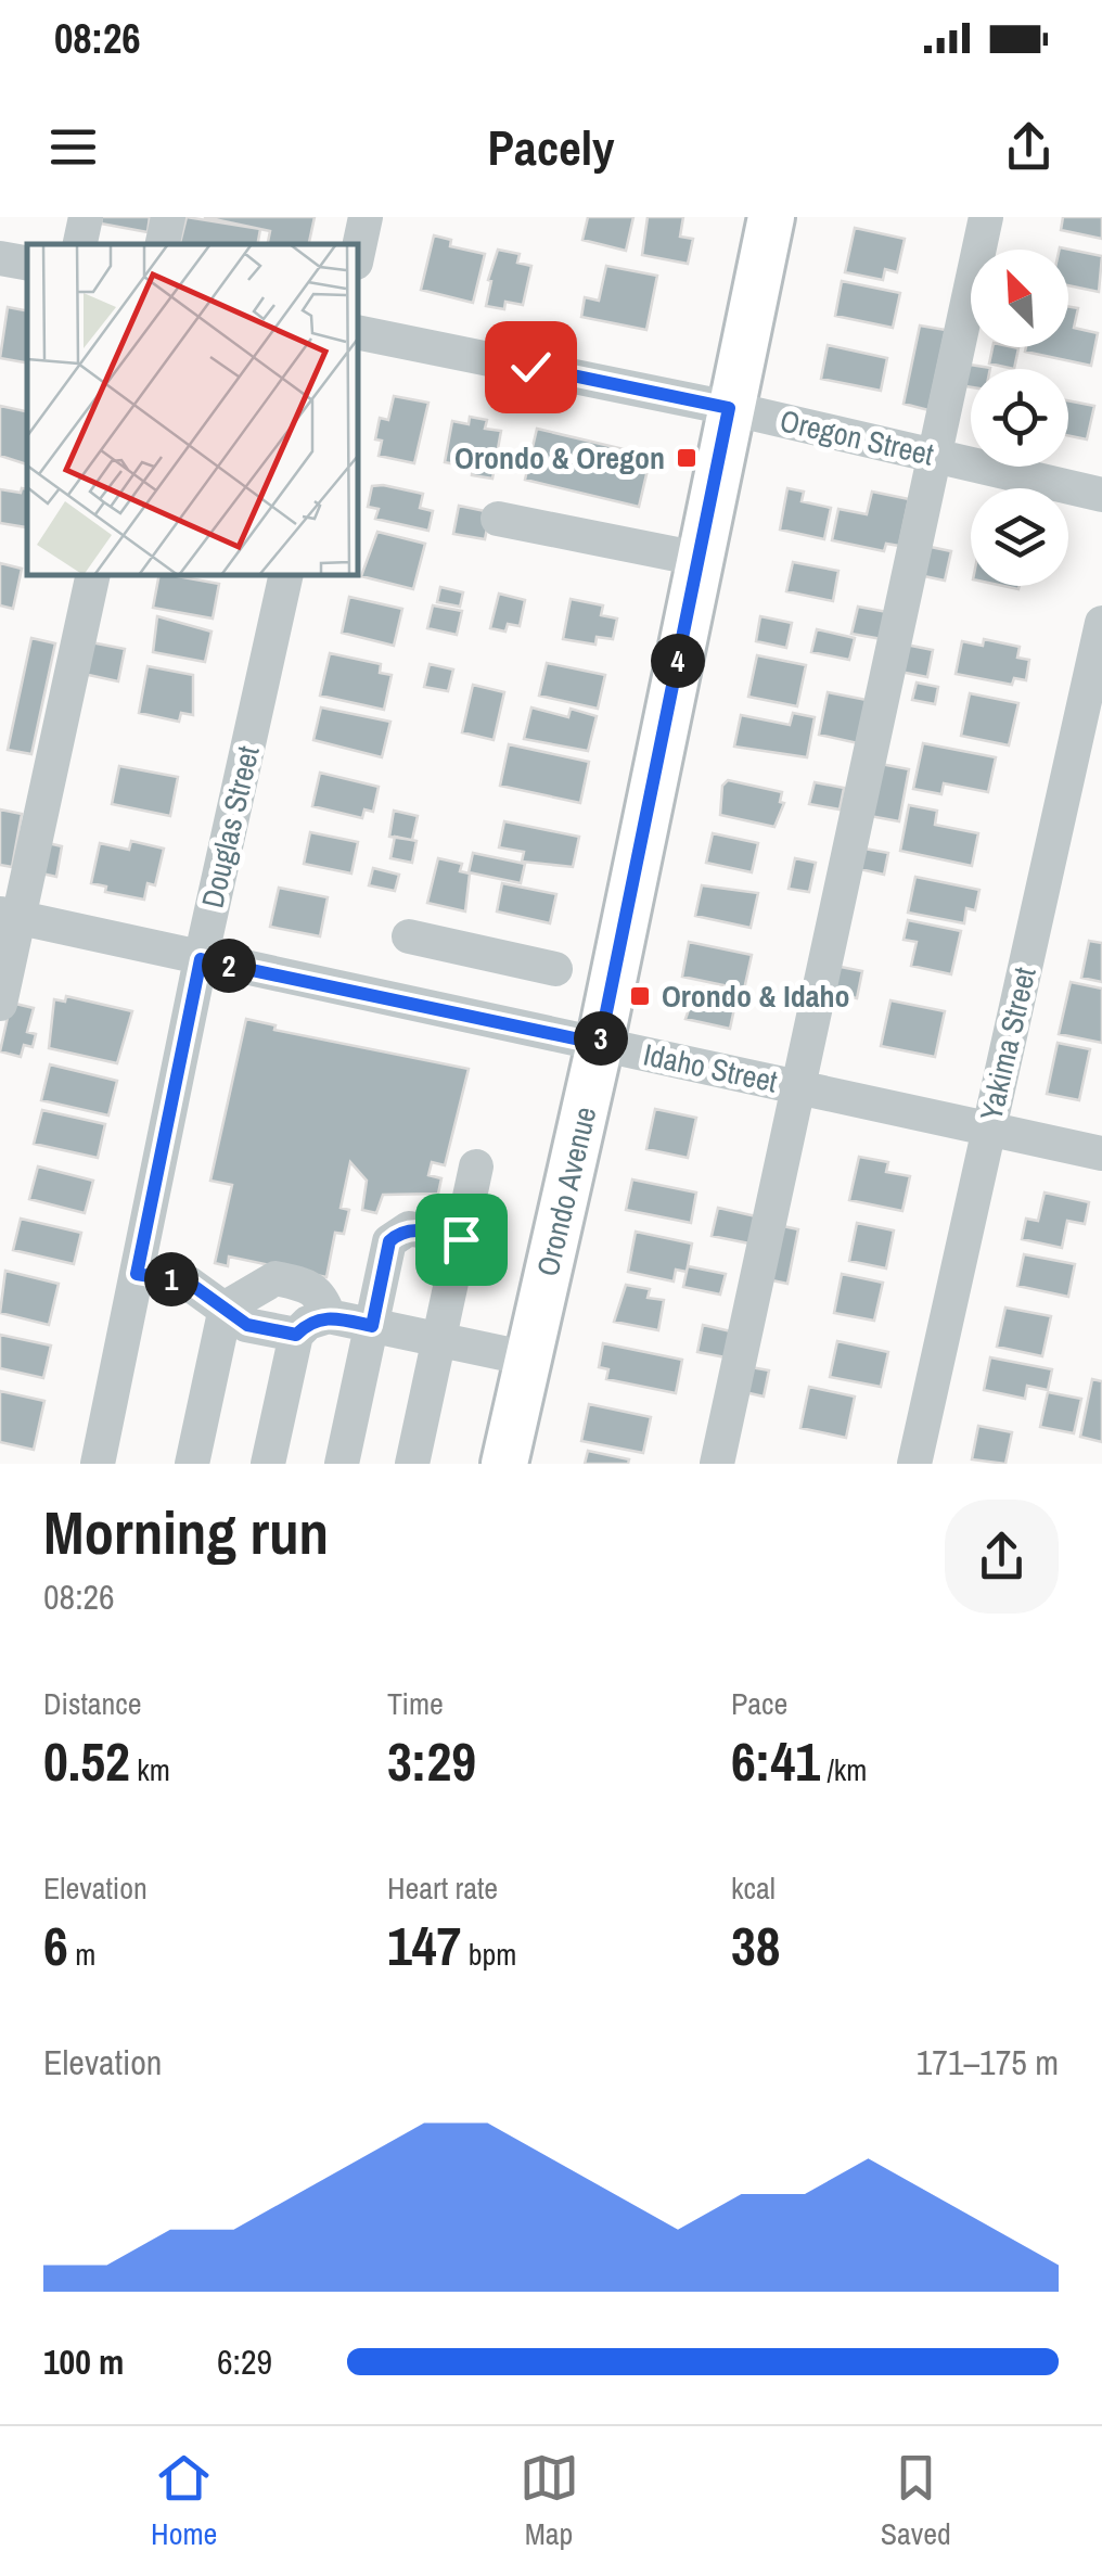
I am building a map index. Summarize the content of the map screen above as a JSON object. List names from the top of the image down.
{
  "streets": {
    "main road": ["Orondo Avenue"],
    "street": [
      "Oregon Street",
      "Douglas Street",
      "Yakima Street",
      "Idaho Street"
    ]
  },
  "crossings": [
    ["Oregon Street", "Orondo Avenue"],
    ["Douglas Street", "Idaho Street"],
    ["Yakima Street", "Idaho Street"],
    ["Idaho Street", "Orondo Avenue"]
  ],
  "places": {
    "transit": ["Orondo & Oregon", "Orondo & Idaho"]
  },
  "north": "top left",
  "page": {
    "status": "08:26",
    "header": "Pacely",
    "pins": [
      "4",
      "2",
      "3",
      "1"
    ],
    "heading": ["Morning run", "08:26"],
    "stats": [
      ["Distance", "0.52 km"],
      ["Time", "3:29"],
      ["Pace", "6:41 /km"],
      ["Elevation", "6 m"],
      ["Heart rate", "147 bpm"],
      ["kcal", "38"]
    ],
    "chart": ["Elevation", "171–175 m"],
    "list": [
      {
        "name": "100 m",
        "note": "6:29"
      }
    ],
    "tabs": ["Home", "Map", "Saved"]
  }
}
